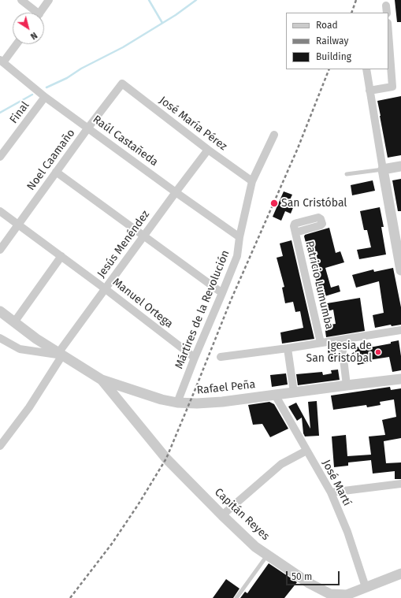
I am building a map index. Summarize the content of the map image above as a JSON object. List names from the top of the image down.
{
  "streets": {
    "street": [
      "Final",
      "José María Pérez",
      "Raúl Castañeda",
      "Noel Caamaño",
      "Jesús Menéndez",
      "Patricio Lumumba",
      "Manuel Ortega",
      "Mártires de la Revolución",
      "Rafael Peña",
      "José Martí",
      "Capitán Reyes"
    ]
  },
  "crossings": [
    ["Final", "Raúl Castañeda"],
    ["José María Pérez", "Noel Caamaño"],
    ["José María Pérez", "Jesús Menéndez"],
    ["José María Pérez", "Mártires de la Revolución"],
    ["Raúl Castañeda", "Noel Caamaño"],
    ["Raúl Castañeda", "Jesús Menéndez"],
    ["Raúl Castañeda", "Mártires de la Revolución"],
    ["Noel Caamaño", "Manuel Ortega"],
    ["Jesús Menéndez", "Manuel Ortega"],
    ["Jesús Menéndez", "Rafael Peña"],
    ["Patricio Lumumba", "Rafael Peña"],
    ["Manuel Ortega", "Mártires de la Revolución"],
    ["Mártires de la Revolución", "Rafael Peña"],
    ["Rafael Peña", "José Martí"],
    ["Rafael Peña", "Capitán Reyes"],
    ["José Martí", "Capitán Reyes"]
  ],
  "places": ["San Cristóbal", "Igesia de San Cristóbal"],
  "legend": ["Road", "Railway", "Building"],
  "scale_bar": "50 m",
  "north": "bottom right"
}
